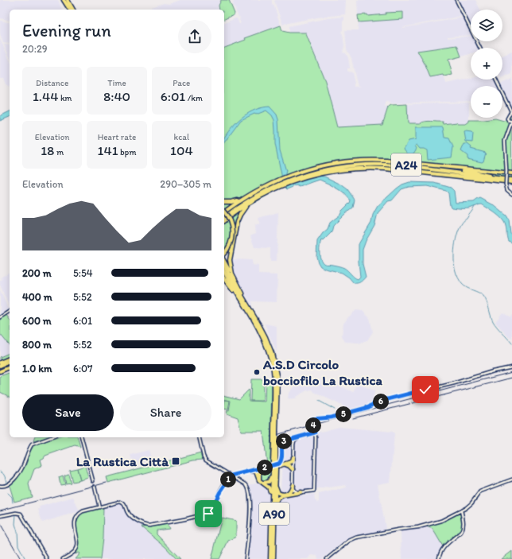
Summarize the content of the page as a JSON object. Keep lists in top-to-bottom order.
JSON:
{
  "streets": {
    "highway": ["A24", "A90"]
  },
  "places": {
    "other": ["A.S.D Circolo bocciofilo La Rustica"],
    "transit": ["La Rustica Città"]
  },
  "page": {
    "map_buttons": ["+", "−"],
    "heading": ["Evening run", "20:29"],
    "stats": [
      ["Distance", "1.44 km"],
      ["Time", "8:40"],
      ["Pace", "6:01 /km"],
      ["Elevation", "18 m"],
      ["Heart rate", "141 bpm"],
      ["kcal", "104"]
    ],
    "chart": ["Elevation", "290–305 m"],
    "list": [
      {
        "name": "200 m",
        "note": "5:54"
      },
      {
        "name": "400 m",
        "note": "5:52"
      },
      {
        "name": "600 m",
        "note": "6:01"
      },
      {
        "name": "800 m",
        "note": "5:52"
      },
      {
        "name": "1.0 km",
        "note": "6:07"
      }
    ],
    "buttons": ["Save", "Share"],
    "pins": [
      "6",
      "5",
      "4",
      "3",
      "2",
      "1"
    ]
  }
}
